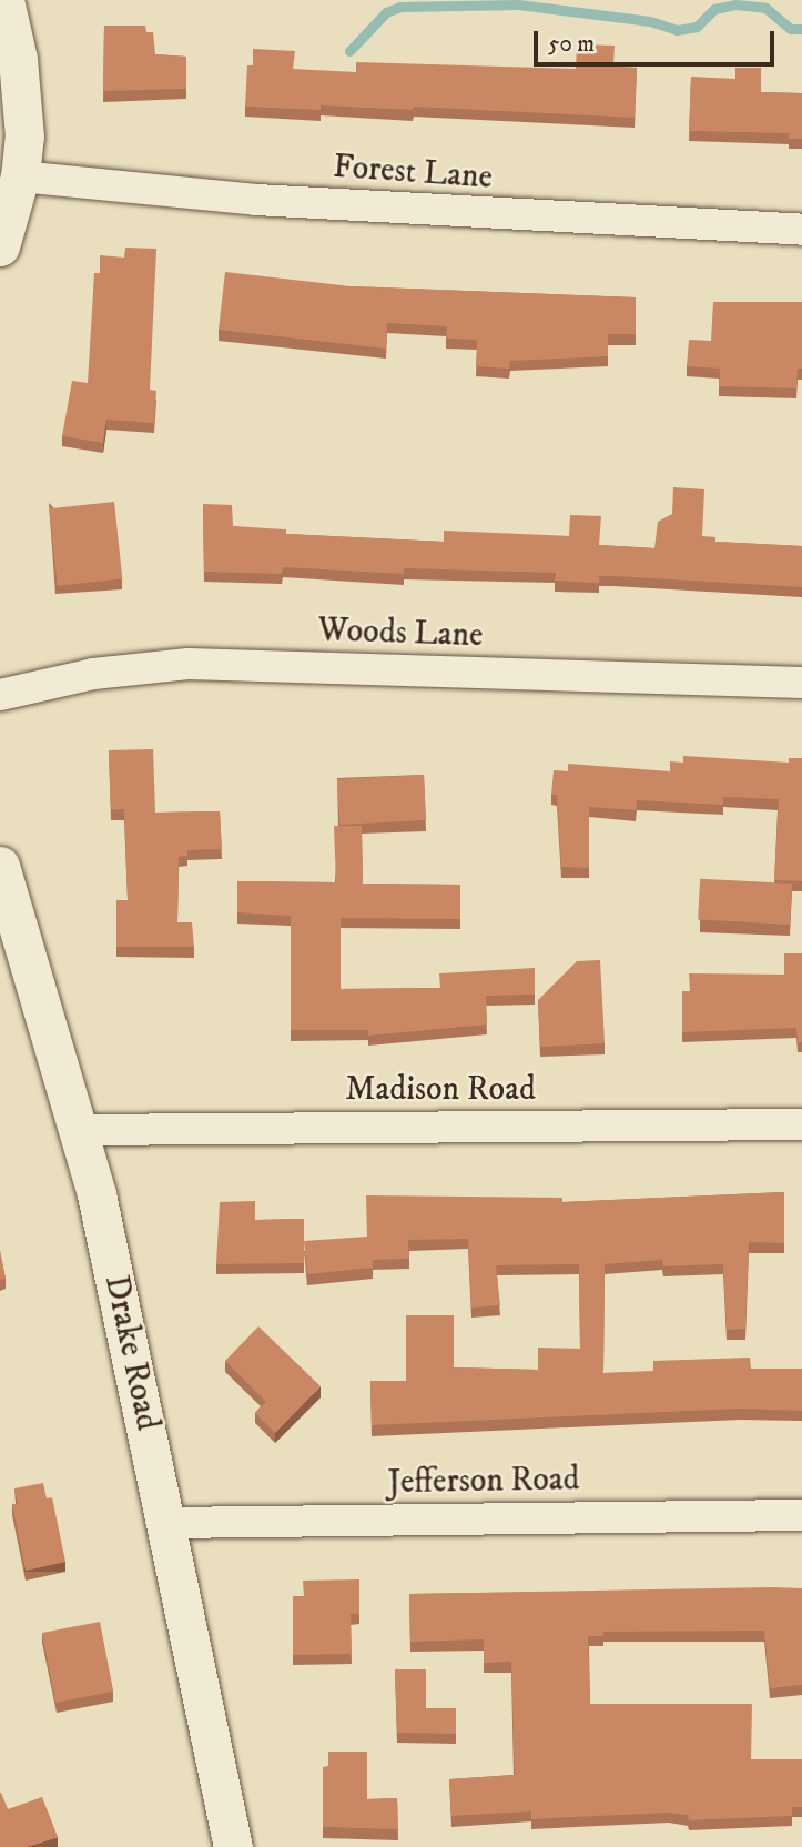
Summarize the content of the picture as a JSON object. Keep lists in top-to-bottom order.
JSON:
{
  "streets": {
    "street": [
      "Forest Lane",
      "Woods Lane",
      "Madison Road",
      "Drake Road",
      "Jefferson Road"
    ]
  },
  "crossings": [
    ["Madison Road", "Drake Road"],
    ["Drake Road", "Jefferson Road"]
  ],
  "scale_bar": "50 m"
}
